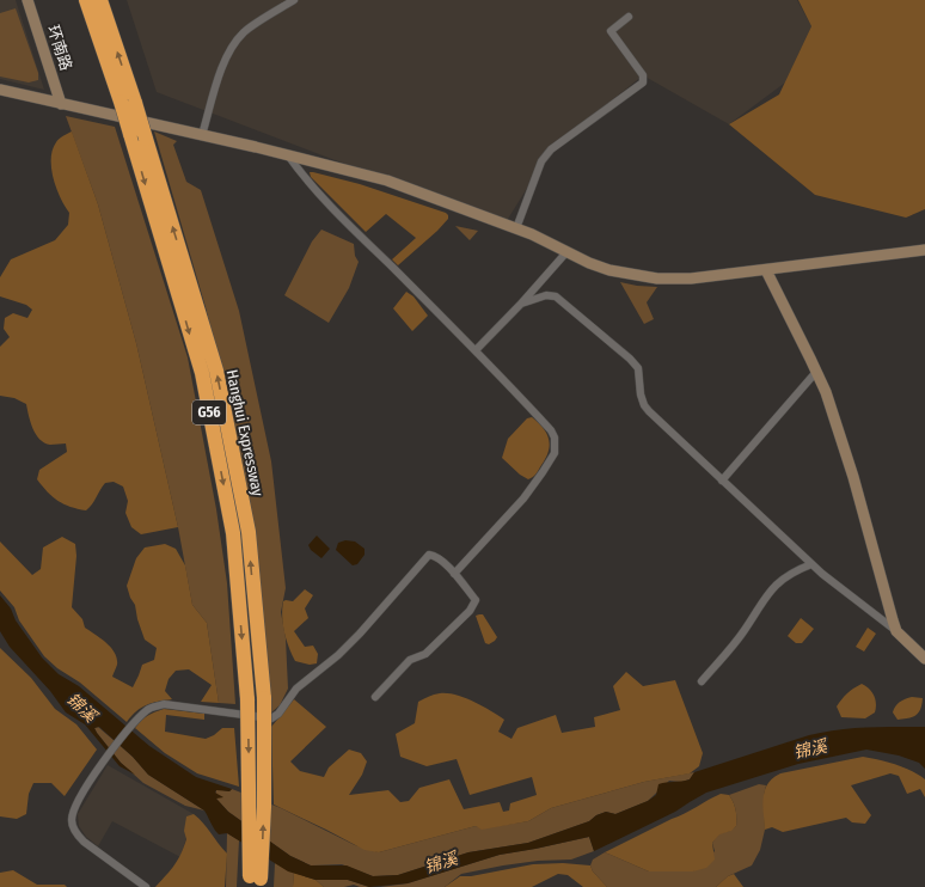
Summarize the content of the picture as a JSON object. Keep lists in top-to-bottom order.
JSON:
{
  "streets": {
    "highway": ["G56", "Hanghui Expressway"],
    "street": ["环南路"]
  },
  "water": ["锦溪"]
}
